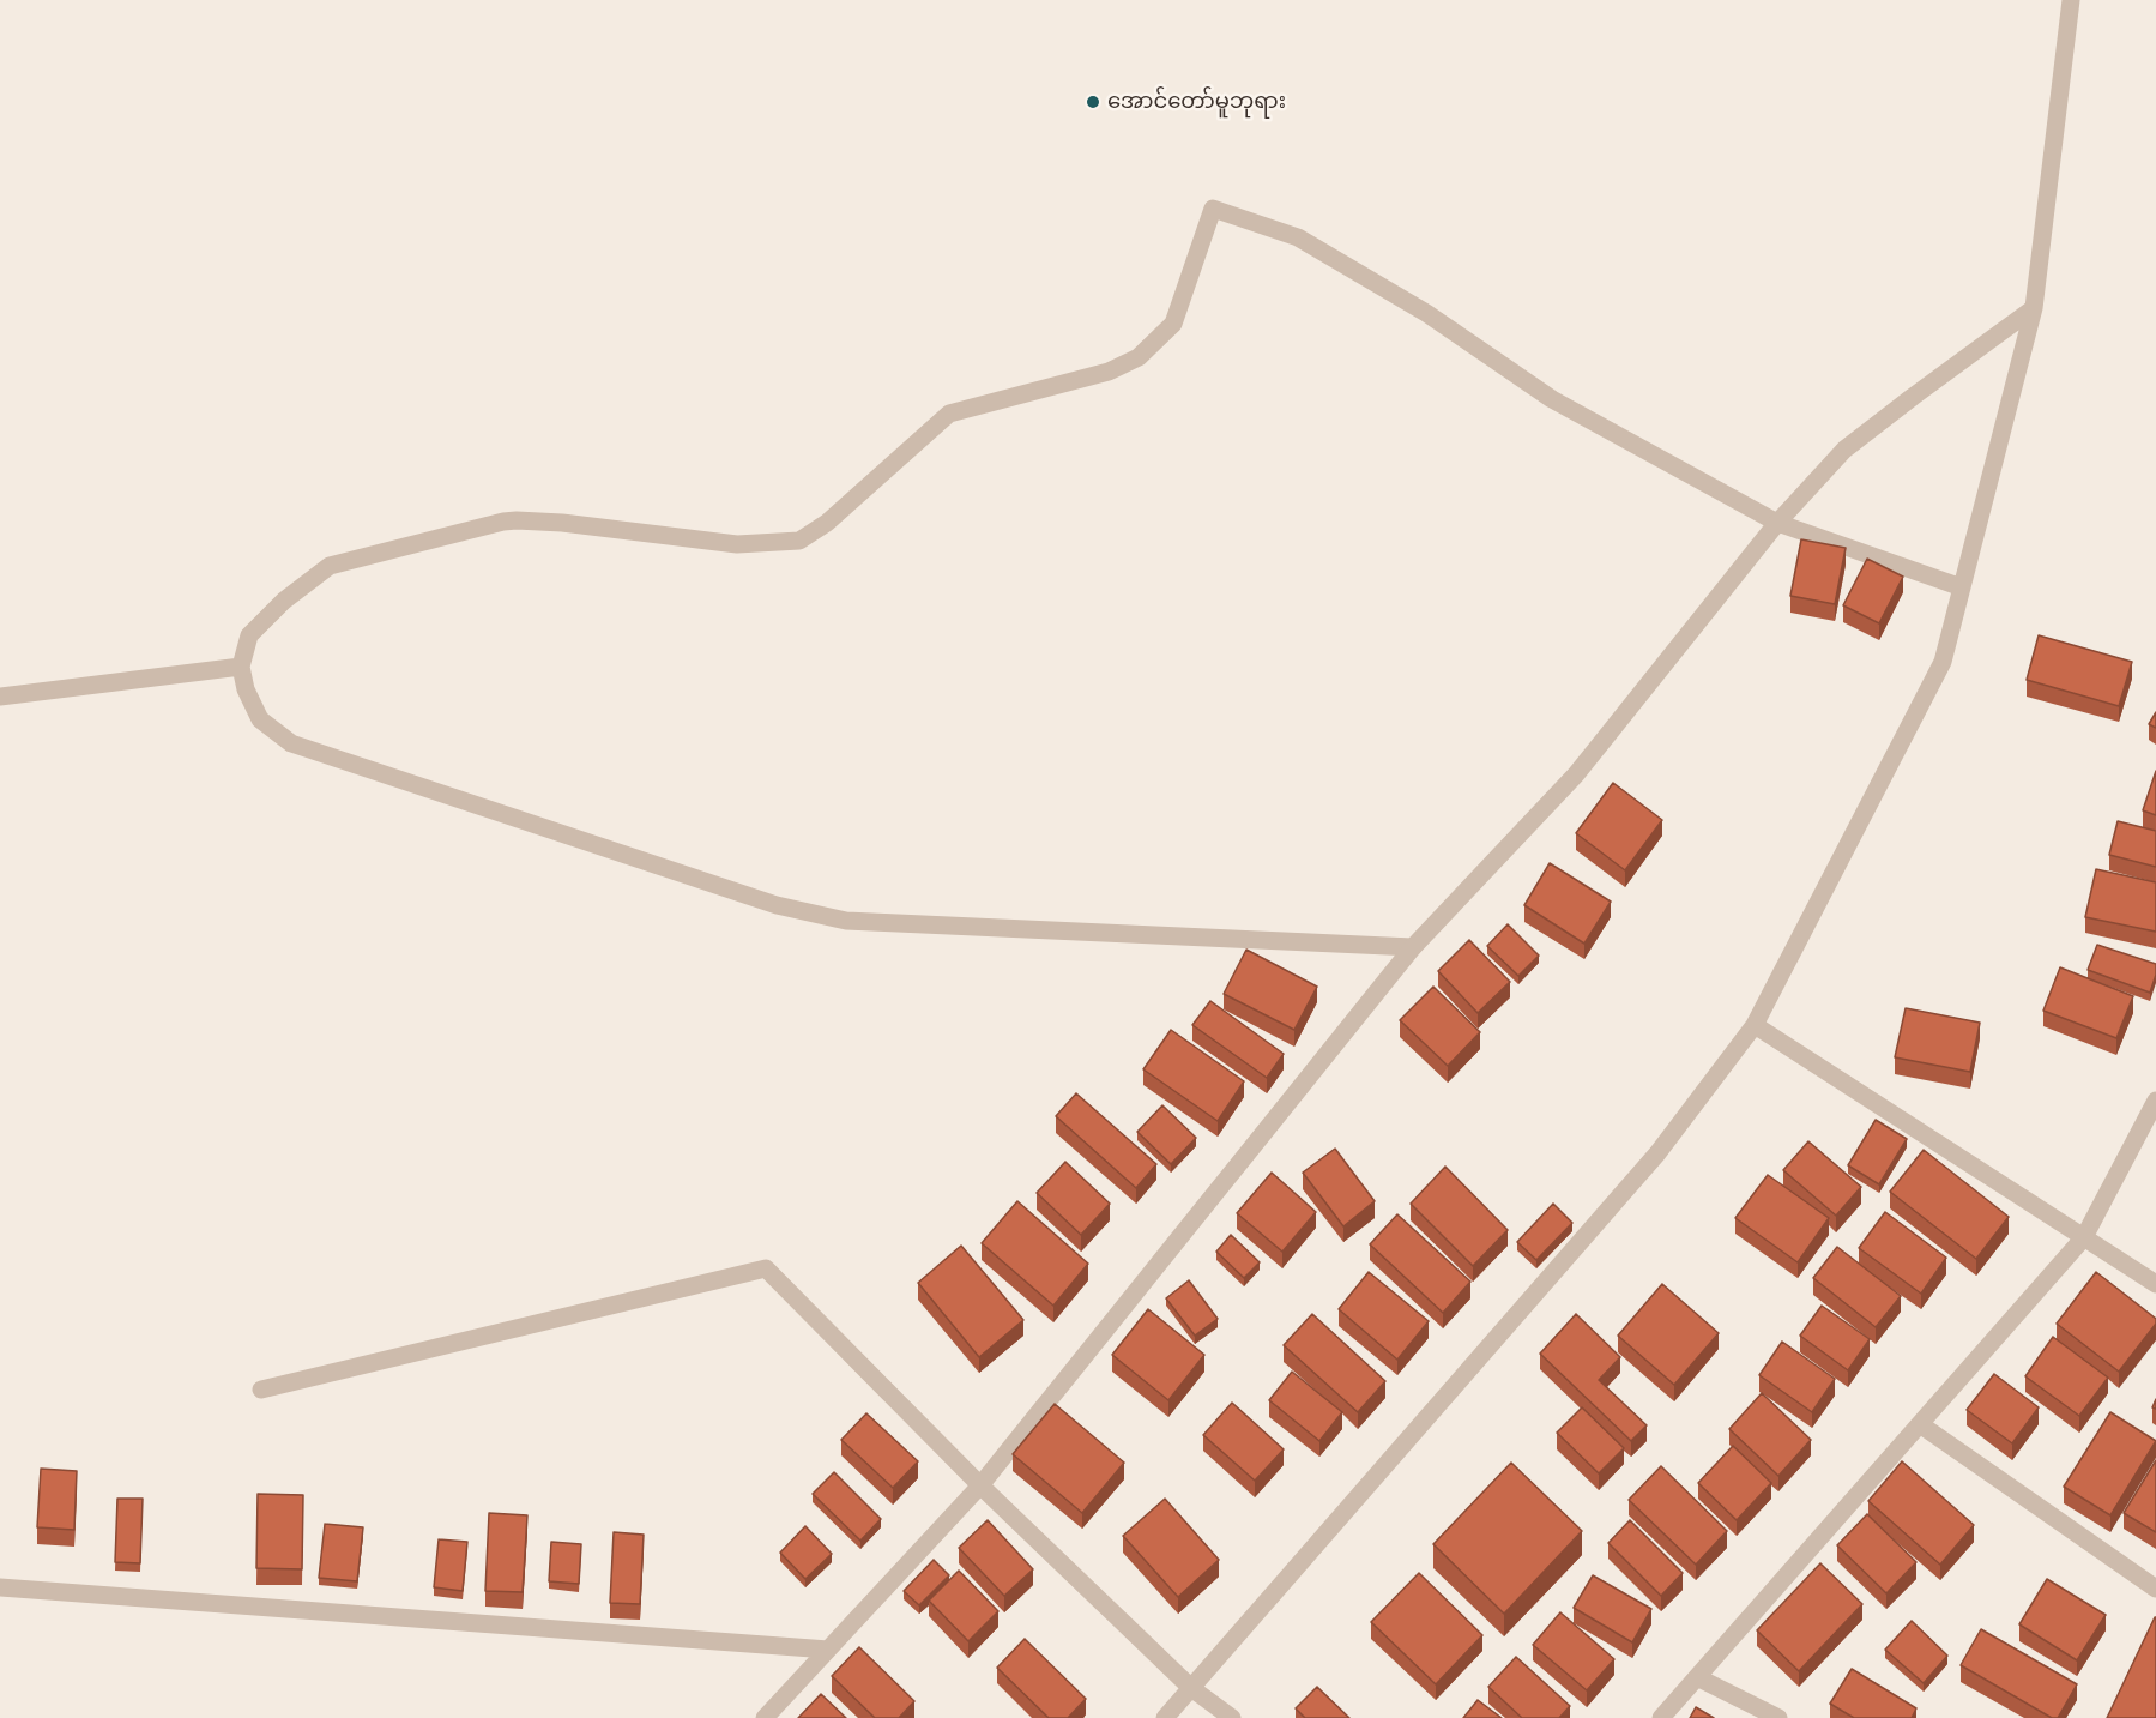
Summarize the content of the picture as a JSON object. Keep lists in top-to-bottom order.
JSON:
{
  "places": ["အောင်တော်မူဘုရား"]
}
